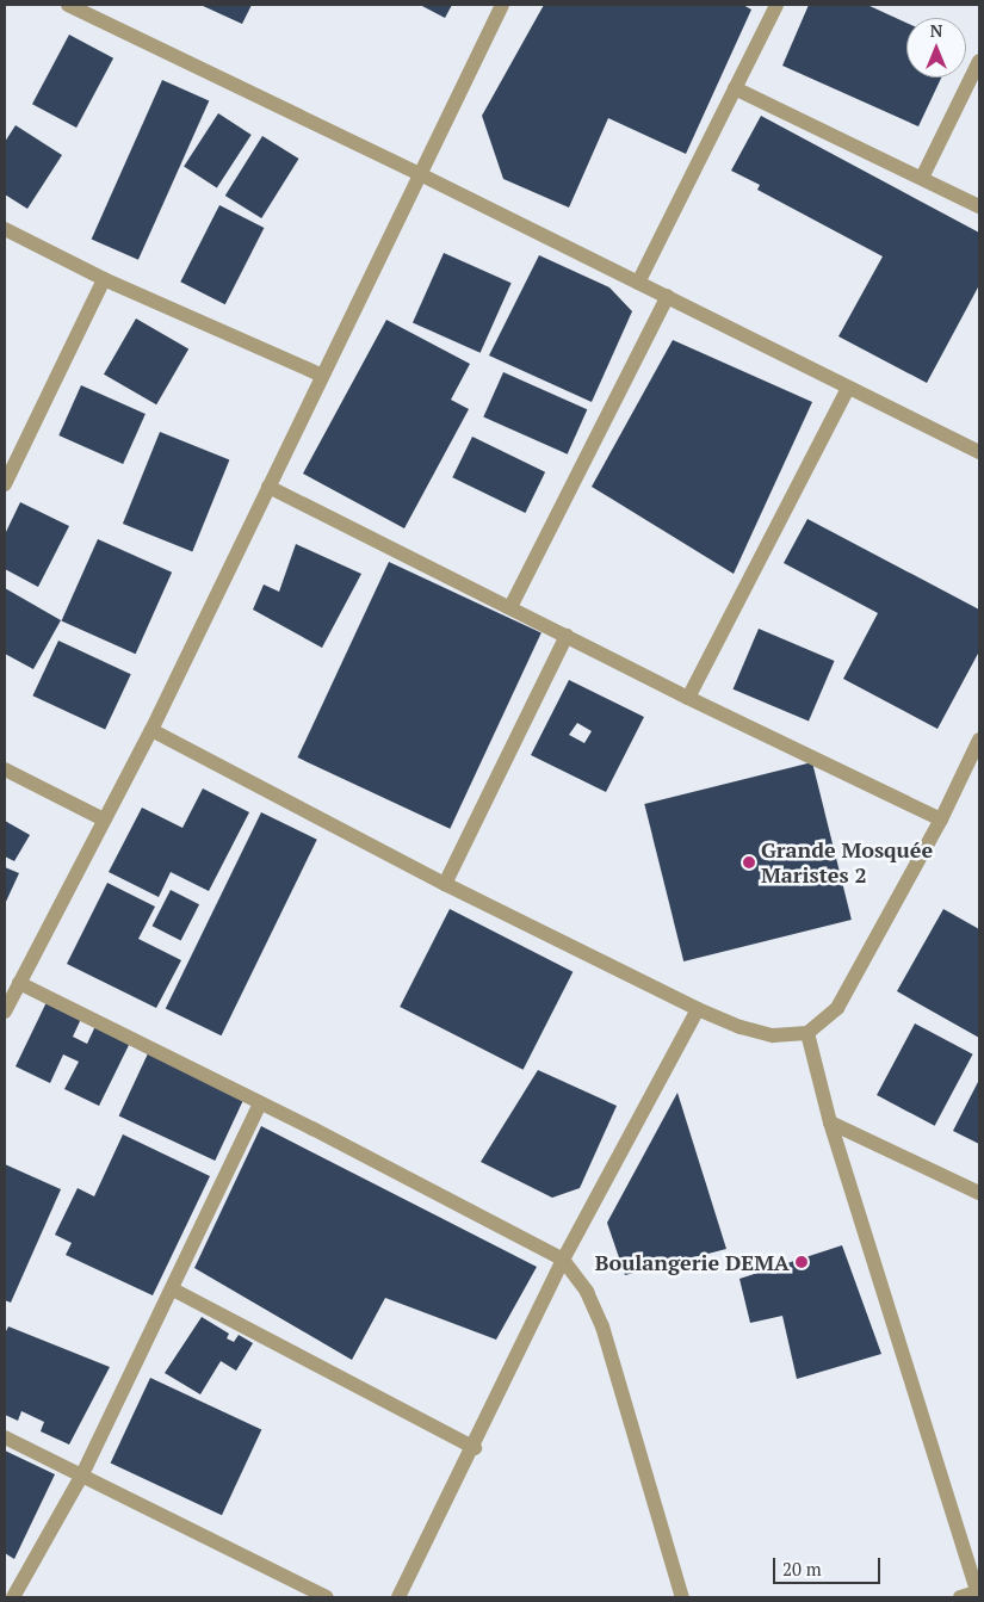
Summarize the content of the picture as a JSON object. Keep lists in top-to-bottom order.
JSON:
{
  "places": ["Grande Mosquée Maristes 2", "Boulangerie DEMA"],
  "scale_bar": "20 m",
  "north": "top"
}
